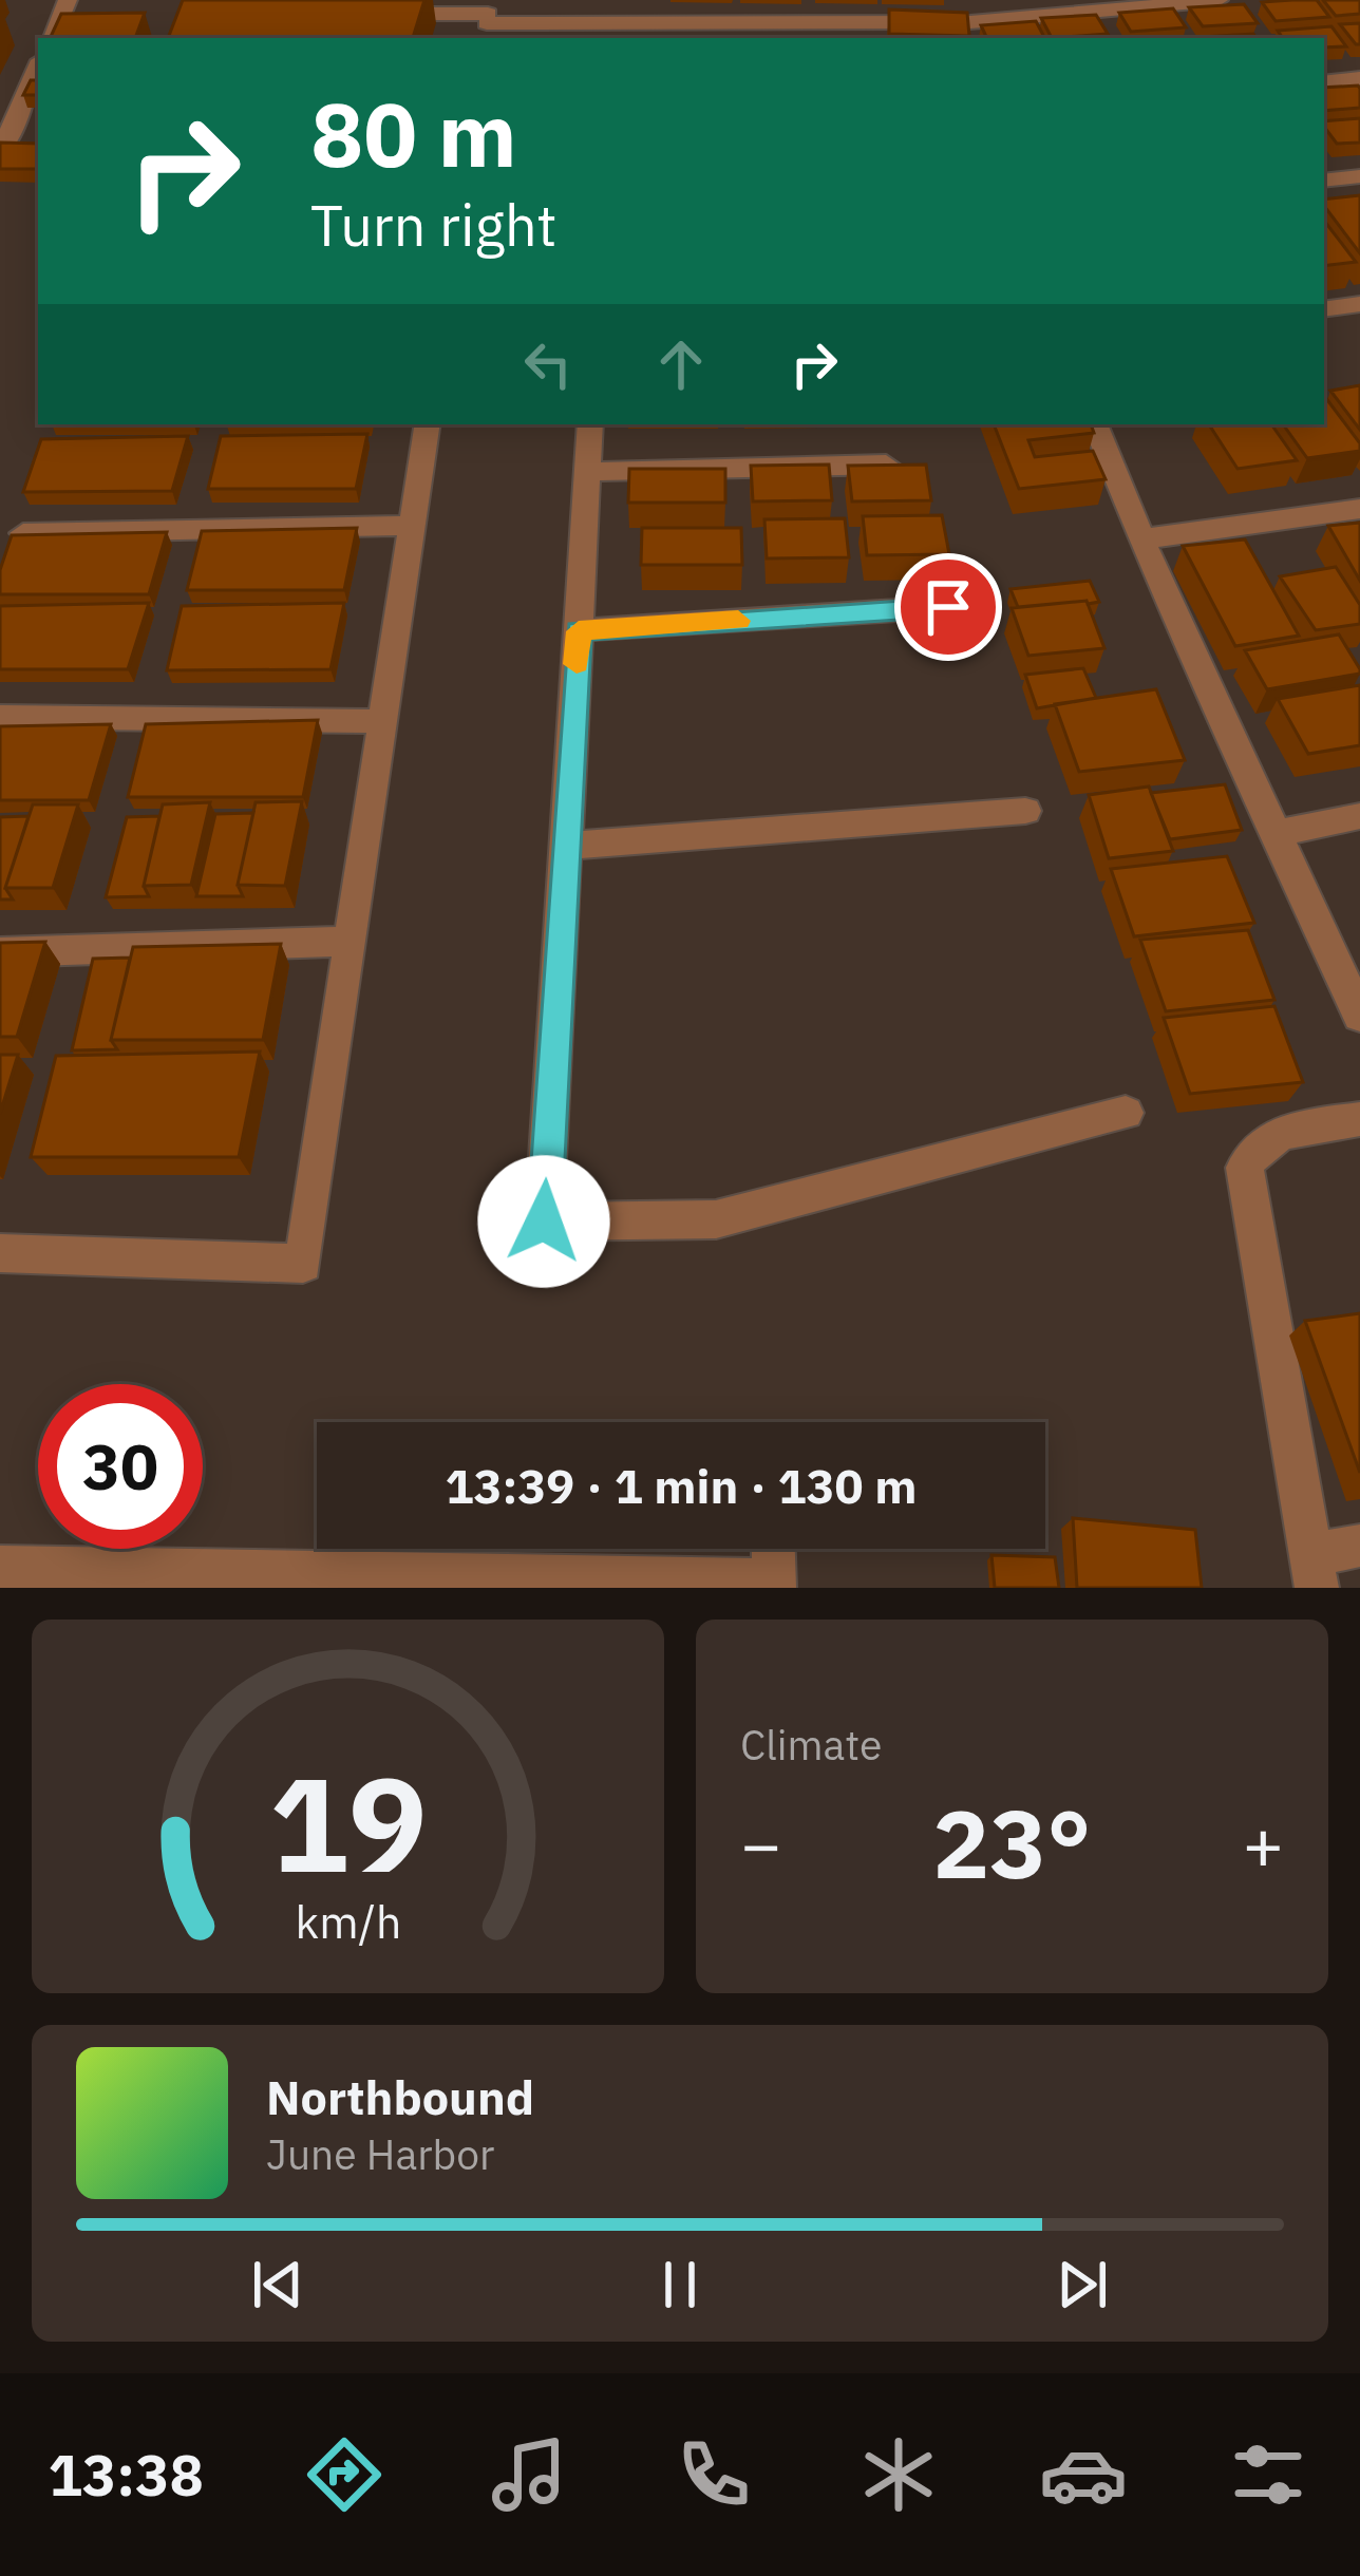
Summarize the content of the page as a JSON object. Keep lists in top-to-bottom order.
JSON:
{
  "page": {
    "turn": ["80 m", "Turn right"],
    "limit": "30",
    "trip": "13:39 · 1 min · 130 m",
    "tile": "Climate",
    "heat": ["−", "23°", "+"],
    "song": ["Northbound", "June Harbor"],
    "tabs": "13:38",
    "gauge": ["19", "km/h"]
  }
}
